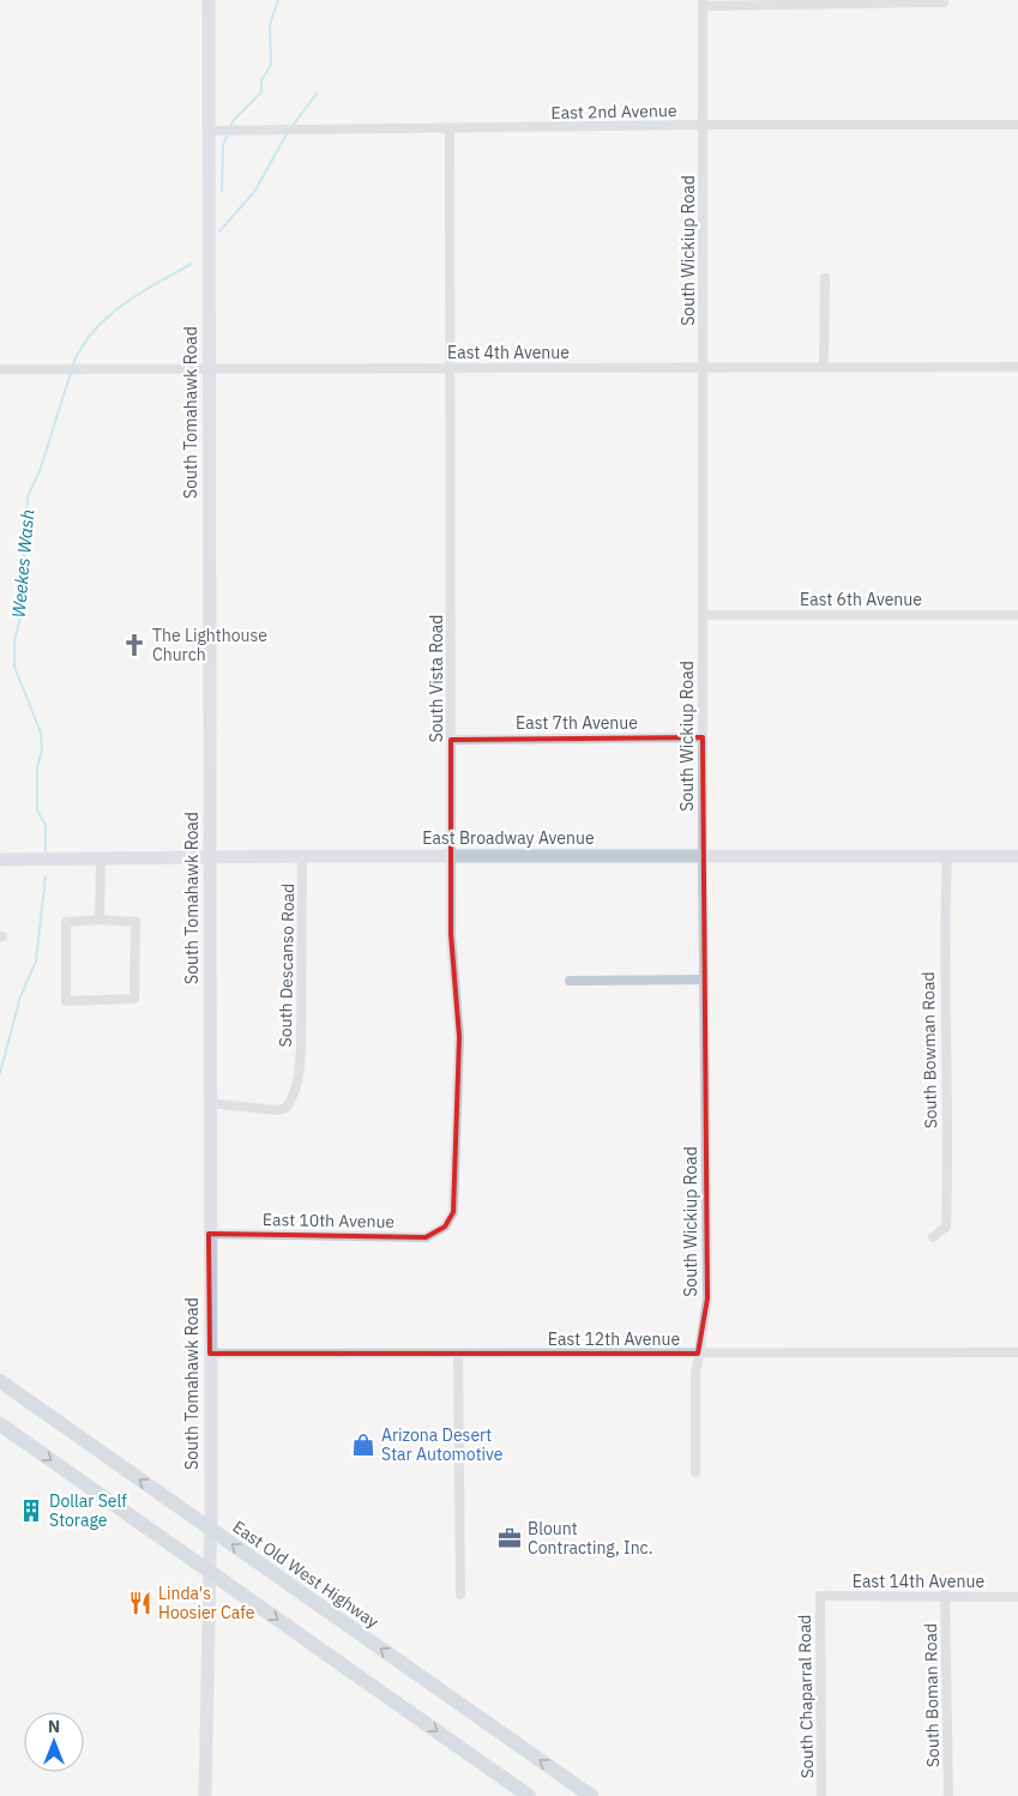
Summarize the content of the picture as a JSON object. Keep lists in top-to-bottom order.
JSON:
{
  "streets": {
    "main road": ["South Tomahawk Road", "East Broadway Avenue", "East Old West Highway"],
    "street": [
      "East 2nd Avenue",
      "South Wickiup Road",
      "East 4th Avenue",
      "East 6th Avenue",
      "South Vista Road",
      "East 7th Avenue",
      "South Descanso Road",
      "South Bowman Road",
      "East 10th Avenue",
      "East 12th Avenue",
      "East 14th Avenue",
      "South Boman Road",
      "South Chaparral Road"
    ]
  },
  "crossings": [
    ["East 2nd Avenue", "South Wickiup Road"],
    ["East 2nd Avenue", "South Tomahawk Road"],
    ["East 2nd Avenue", "South Vista Road"],
    ["South Wickiup Road", "East 4th Avenue"],
    ["South Wickiup Road", "East 6th Avenue"],
    ["South Wickiup Road", "East 7th Avenue"],
    ["South Wickiup Road", "East Broadway Avenue"],
    ["South Wickiup Road", "East 12th Avenue"],
    ["East 4th Avenue", "South Tomahawk Road"],
    ["East 4th Avenue", "South Vista Road"],
    ["South Tomahawk Road", "East Broadway Avenue"],
    ["South Tomahawk Road", "South Descanso Road"],
    ["South Tomahawk Road", "East 10th Avenue"],
    ["South Tomahawk Road", "East 12th Avenue"],
    ["South Tomahawk Road", "East Old West Highway"],
    ["South Vista Road", "East 7th Avenue"],
    ["South Vista Road", "East Broadway Avenue"],
    ["South Vista Road", "East 10th Avenue"],
    ["East Broadway Avenue", "South Descanso Road"],
    ["East Broadway Avenue", "South Bowman Road"],
    ["East 14th Avenue", "South Boman Road"],
    ["East 14th Avenue", "South Chaparral Road"]
  ],
  "water": ["Weekes Wash"],
  "places": {
    "church": ["The Lighthouse Church"],
    "shop": ["Arizona Desert Star Automotive"],
    "building": ["Dollar Self Storage"],
    "office": ["Blount Contracting, Inc."],
    "restaurant": ["Linda's Hoosier Cafe"]
  },
  "north": "top"
}
